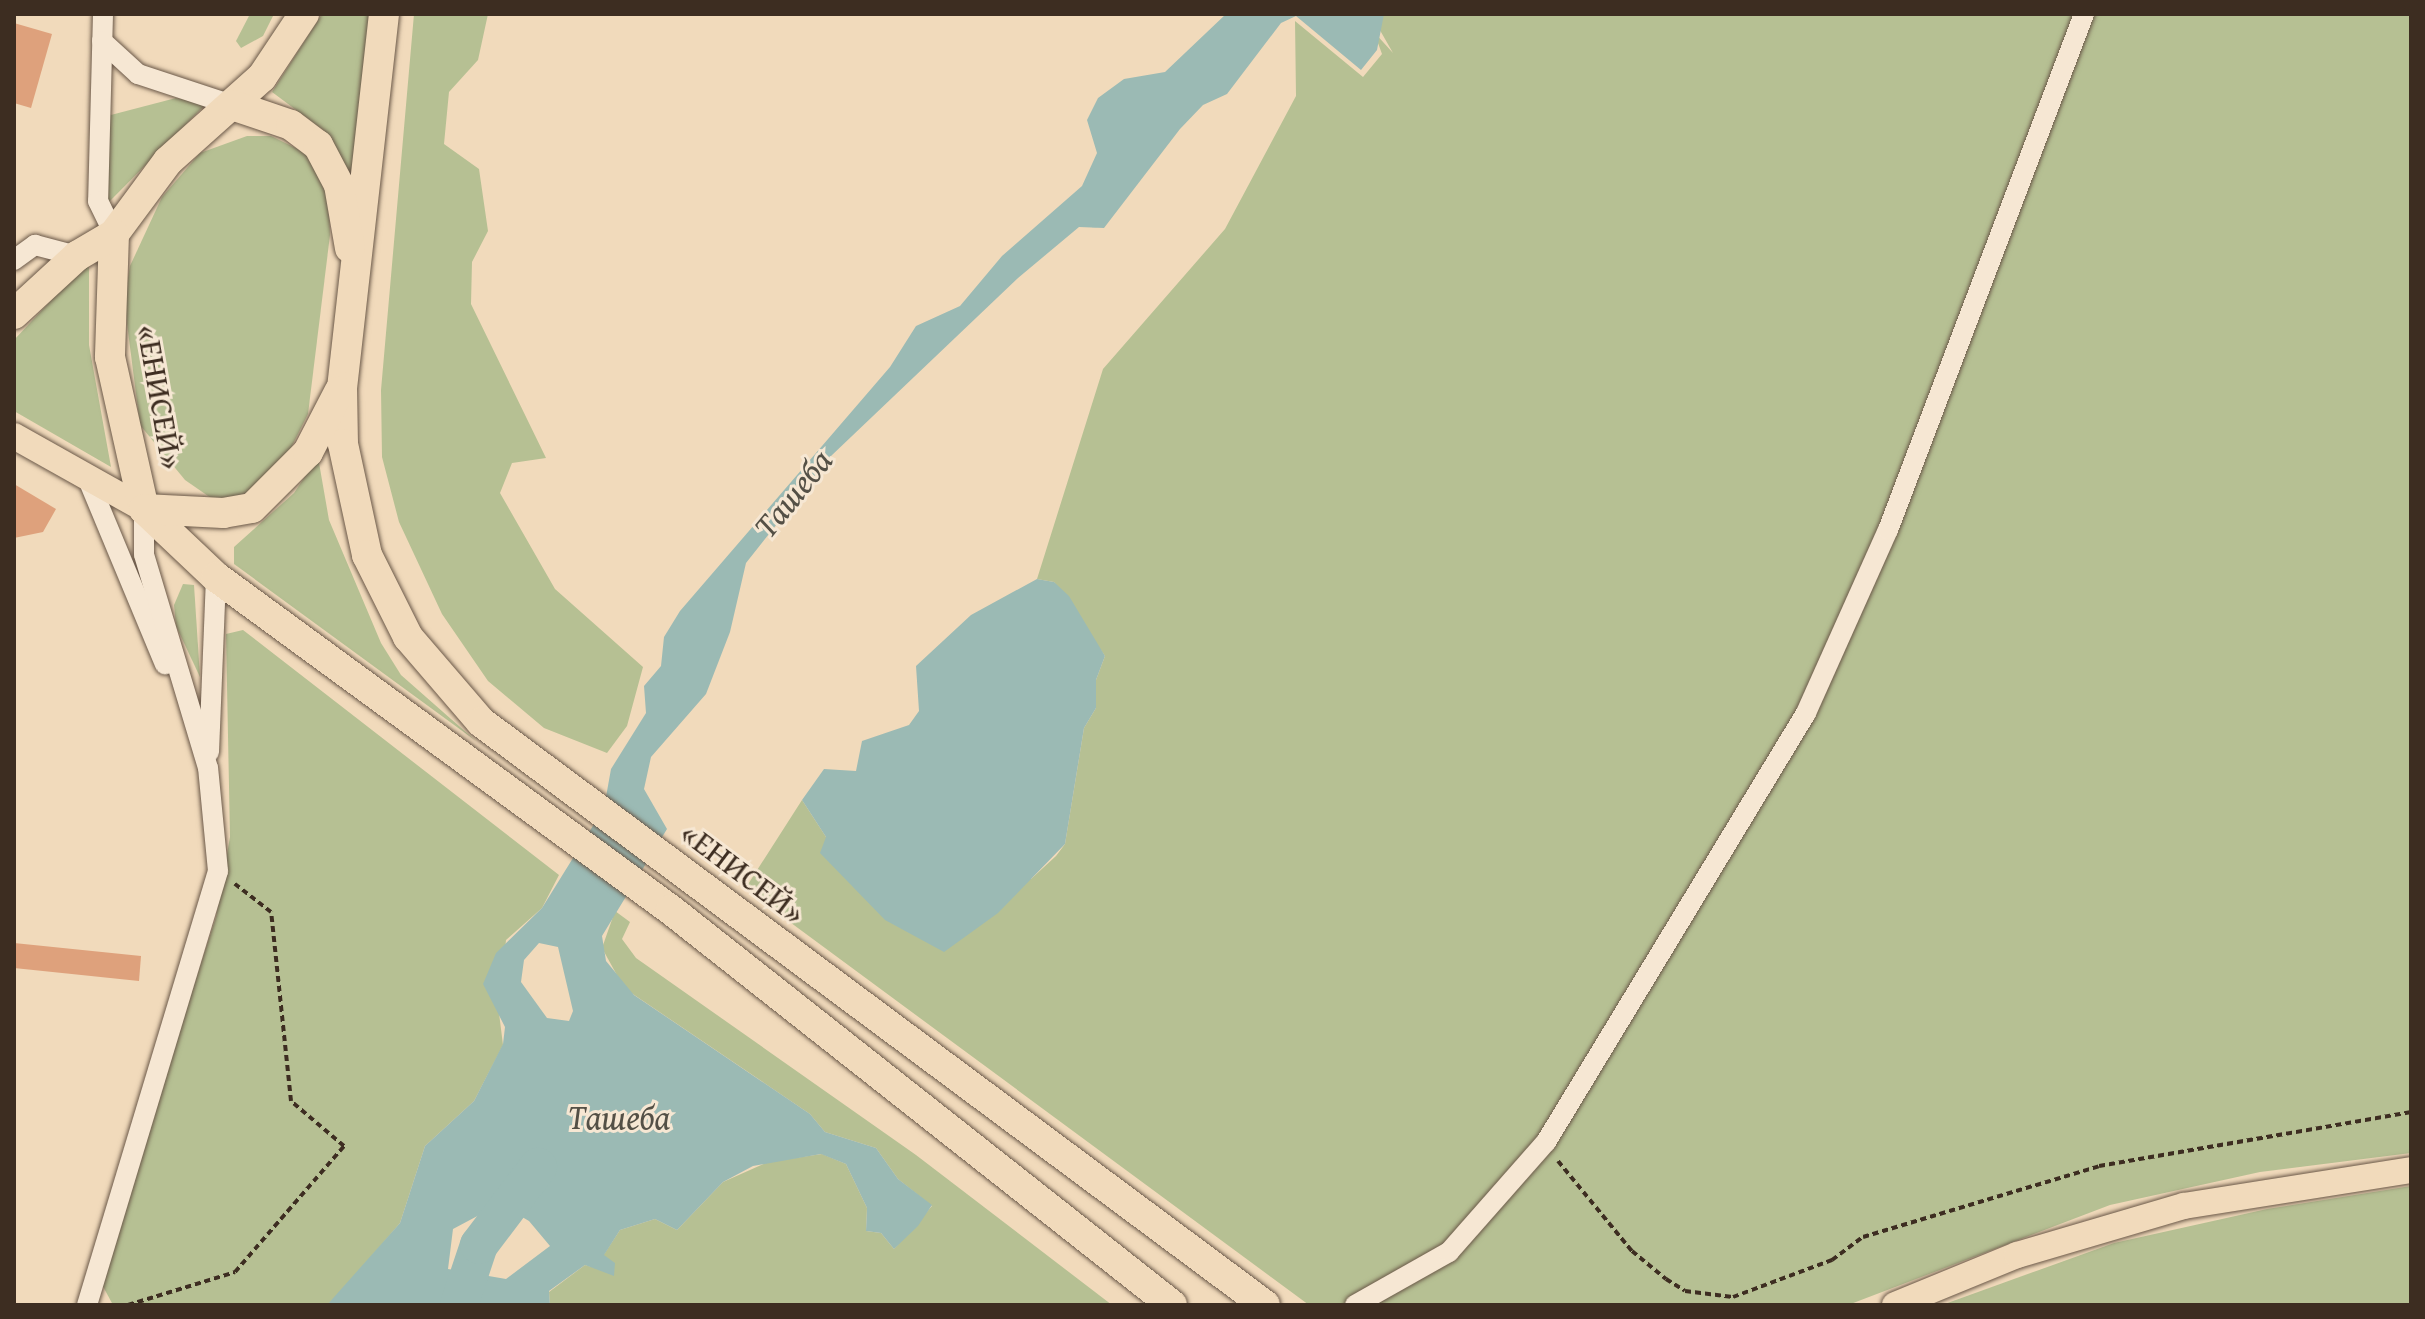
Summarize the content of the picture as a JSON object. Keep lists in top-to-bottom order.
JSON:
{
  "streets": {
    "highway": ["«ЕНИСЕЙ»"]
  },
  "water": ["Ташеба"]
}
